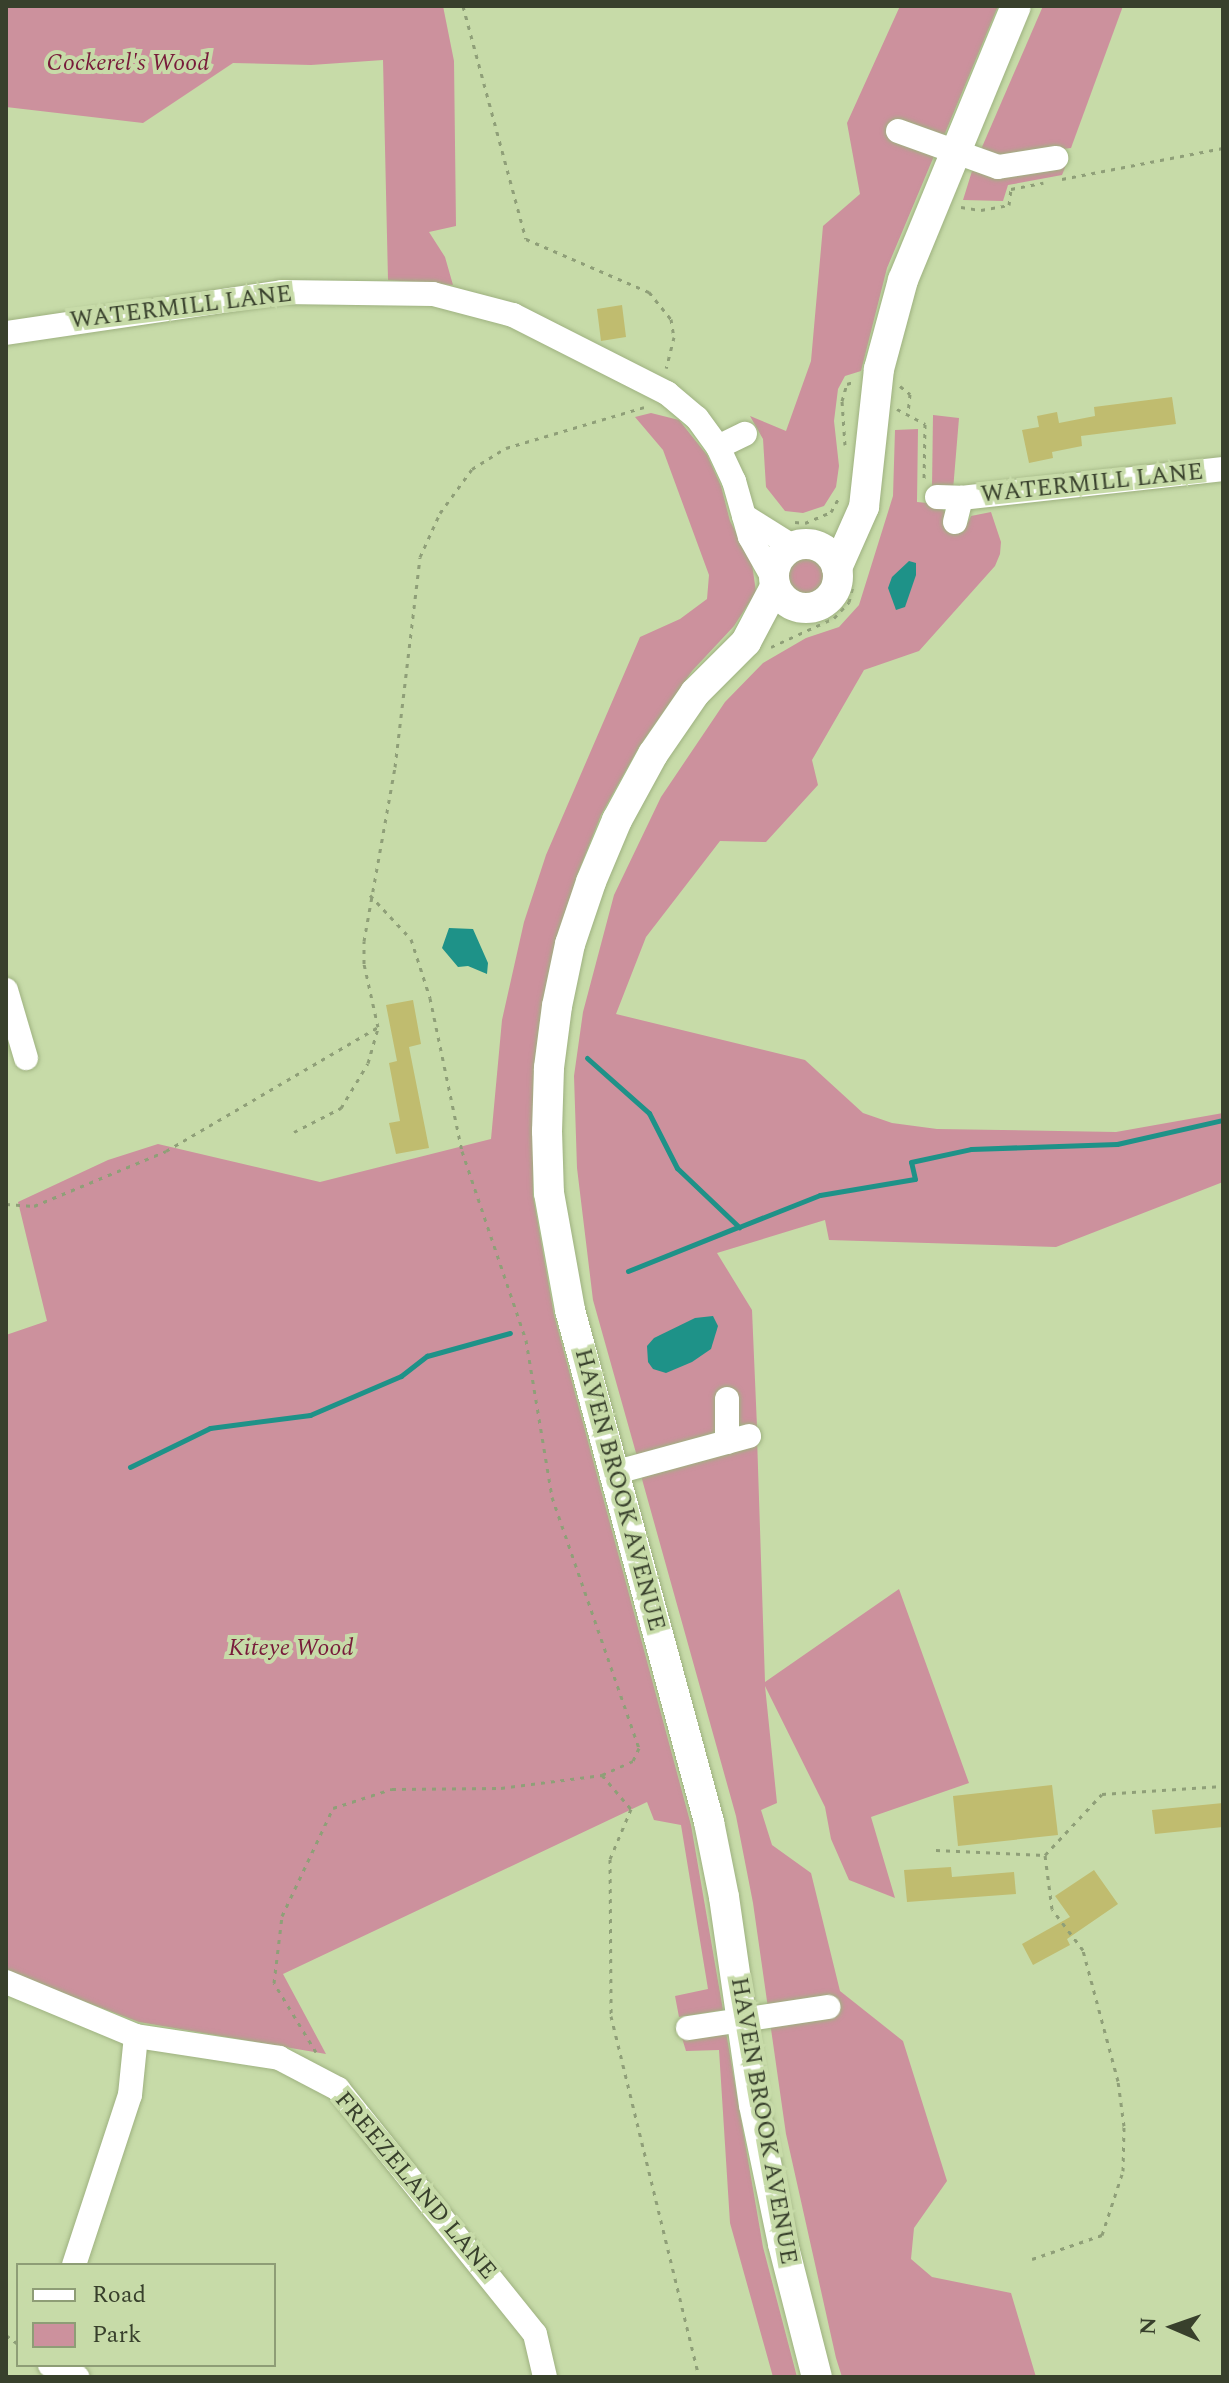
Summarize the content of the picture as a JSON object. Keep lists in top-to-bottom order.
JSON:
{
  "streets": {
    "main road": ["HAVEN BROOK AVENUE"],
    "street": ["WATERMILL LANE", "FREEZELAND LANE"]
  },
  "crossings": [
    ["WATERMILL LANE", "HAVEN BROOK AVENUE"]
  ],
  "parks": ["Cockerel's Wood", "Kiteye Wood"],
  "legend": ["Road", "Park"],
  "north": "left"
}
